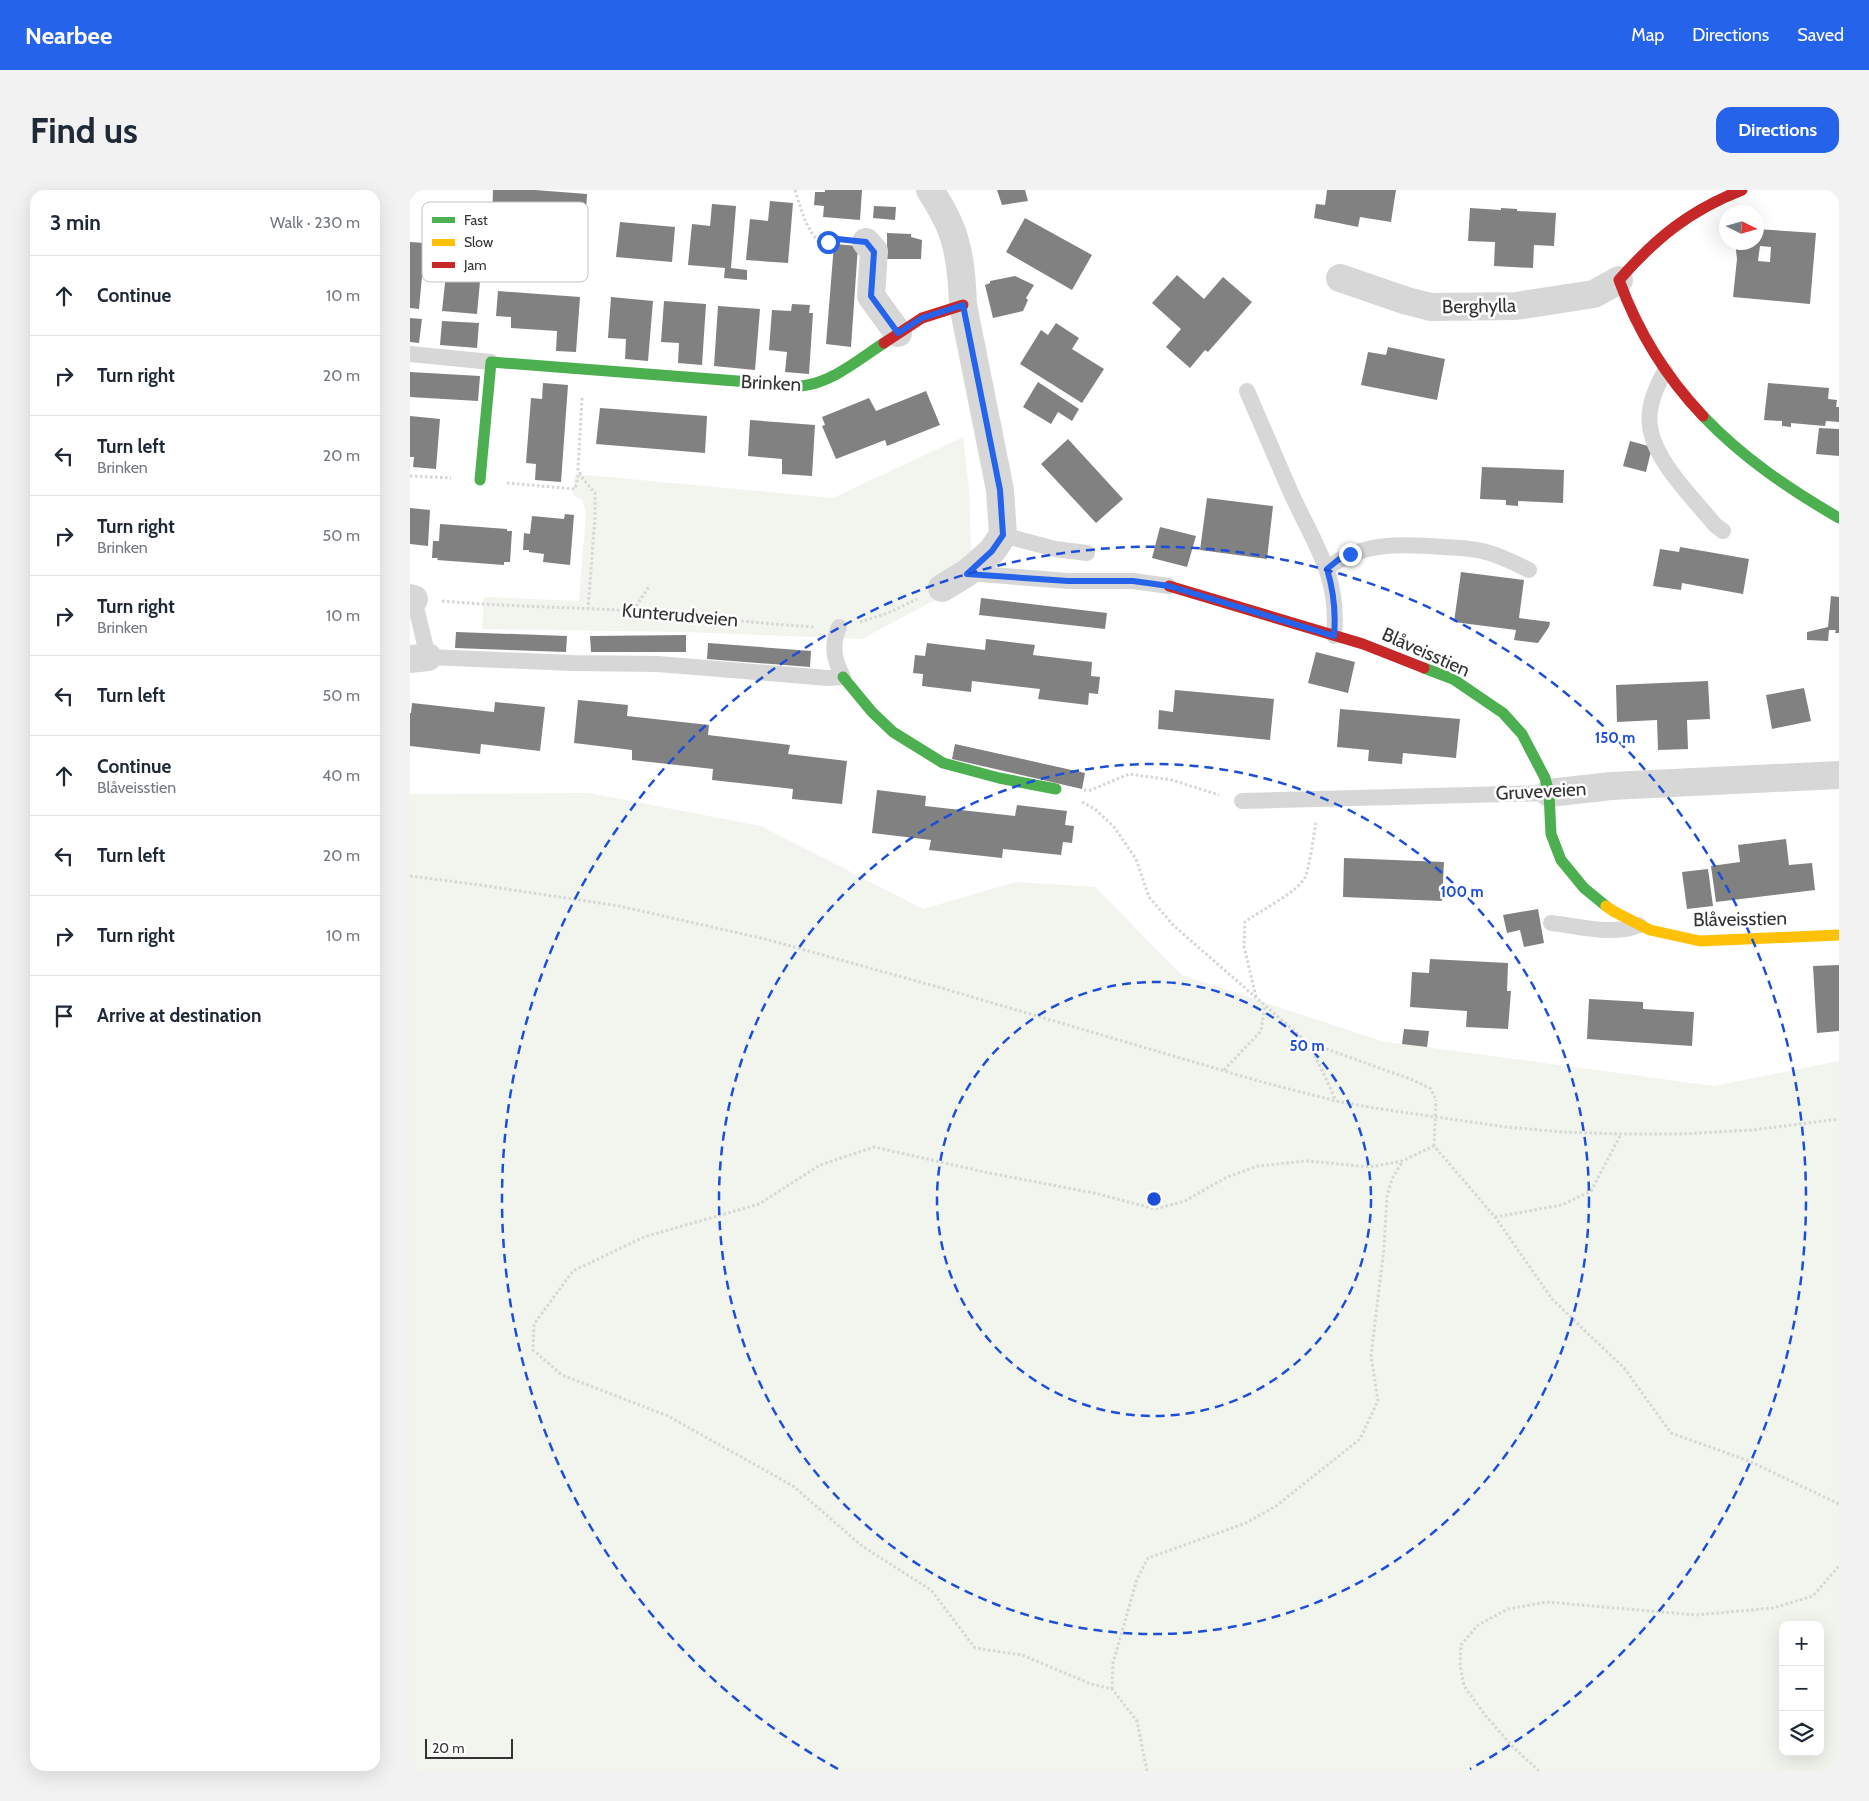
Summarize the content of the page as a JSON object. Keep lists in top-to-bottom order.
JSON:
{
  "streets": {
    "street": [
      "Berghylla",
      "Brinken",
      "Blåveisstien",
      "Gruveveien"
    ],
    "path": ["Kunterudveien"]
  },
  "crossings": [
    ["Blåveisstien", "Gruveveien"]
  ],
  "legend": ["Fast", "Slow", "Jam"],
  "scale_bar": "20 m",
  "north": "right",
  "page": {
    "header": "Nearbee",
    "nav": ["Map", "Directions", "Saved"],
    "buttons": "Directions",
    "title": "Find us",
    "heading": ["3 min", "Walk · 230 m"],
    "list": [
      ["Continue", "10 m"],
      ["Turn right", "20 m"],
      ["Turn left", "Brinken", "20 m"],
      ["Turn right", "Brinken", "50 m"],
      ["Turn right", "Brinken", "10 m"],
      ["Turn left", "50 m"],
      ["Continue", "Blåveisstien", "40 m"],
      ["Turn left", "20 m"],
      ["Turn right", "10 m"],
      "Arrive at destination"
    ],
    "map_buttons": ["+", "−"],
    "scale": "20 m"
  },
  "rings": ["150 m", "100 m", "50 m"]
}
